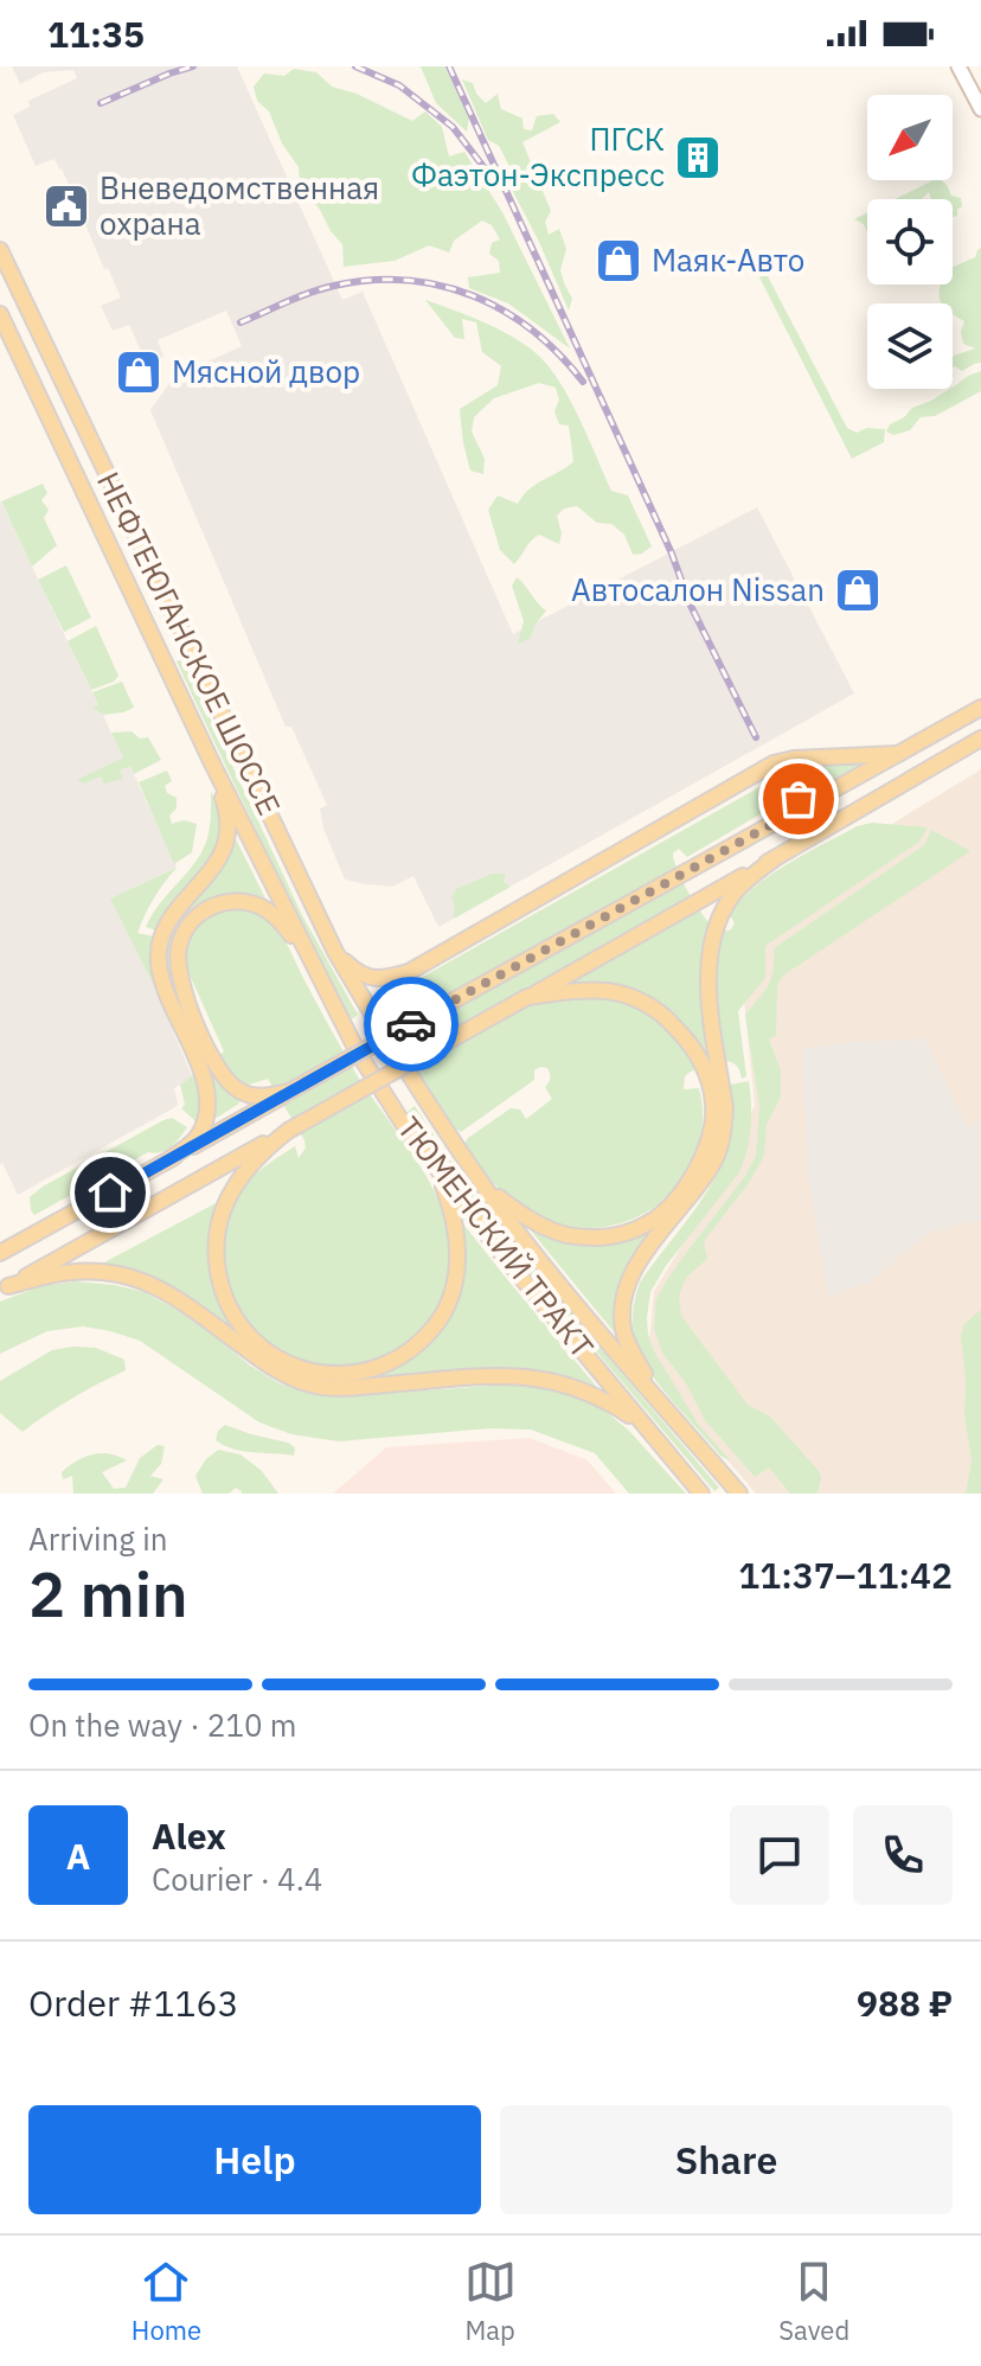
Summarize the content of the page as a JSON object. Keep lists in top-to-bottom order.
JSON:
{
  "streets": {
    "main road": ["НЕФТЕЮГАНСКОЕ ШОССЕ", "ТЮМЕНСКИЙ ТРАКТ"]
  },
  "crossings": [
    ["НЕФТЕЮГАНСКОЕ ШОССЕ", "ТЮМЕНСКИЙ ТРАКТ"]
  ],
  "places": {
    "building": ["ПГСК Фаэтон-Экспресс"],
    "public building": ["Вневедомственная охрана"],
    "shop": ["Маяк-Авто", "Мясной двор", "Автосалон Nissan"]
  },
  "north": "bottom left",
  "page": {
    "status": "11:35",
    "heading": ["2 min", "Arriving in", "11:37–11:42"],
    "panel": [
      "Alex",
      "Courier · 4.4",
      "Order #1163",
      "988 ₽"
    ],
    "bar": "On the way · 210 m",
    "round": "A",
    "buttons": ["Help", "Share"],
    "tabs": ["Home", "Map", "Saved"]
  }
}
